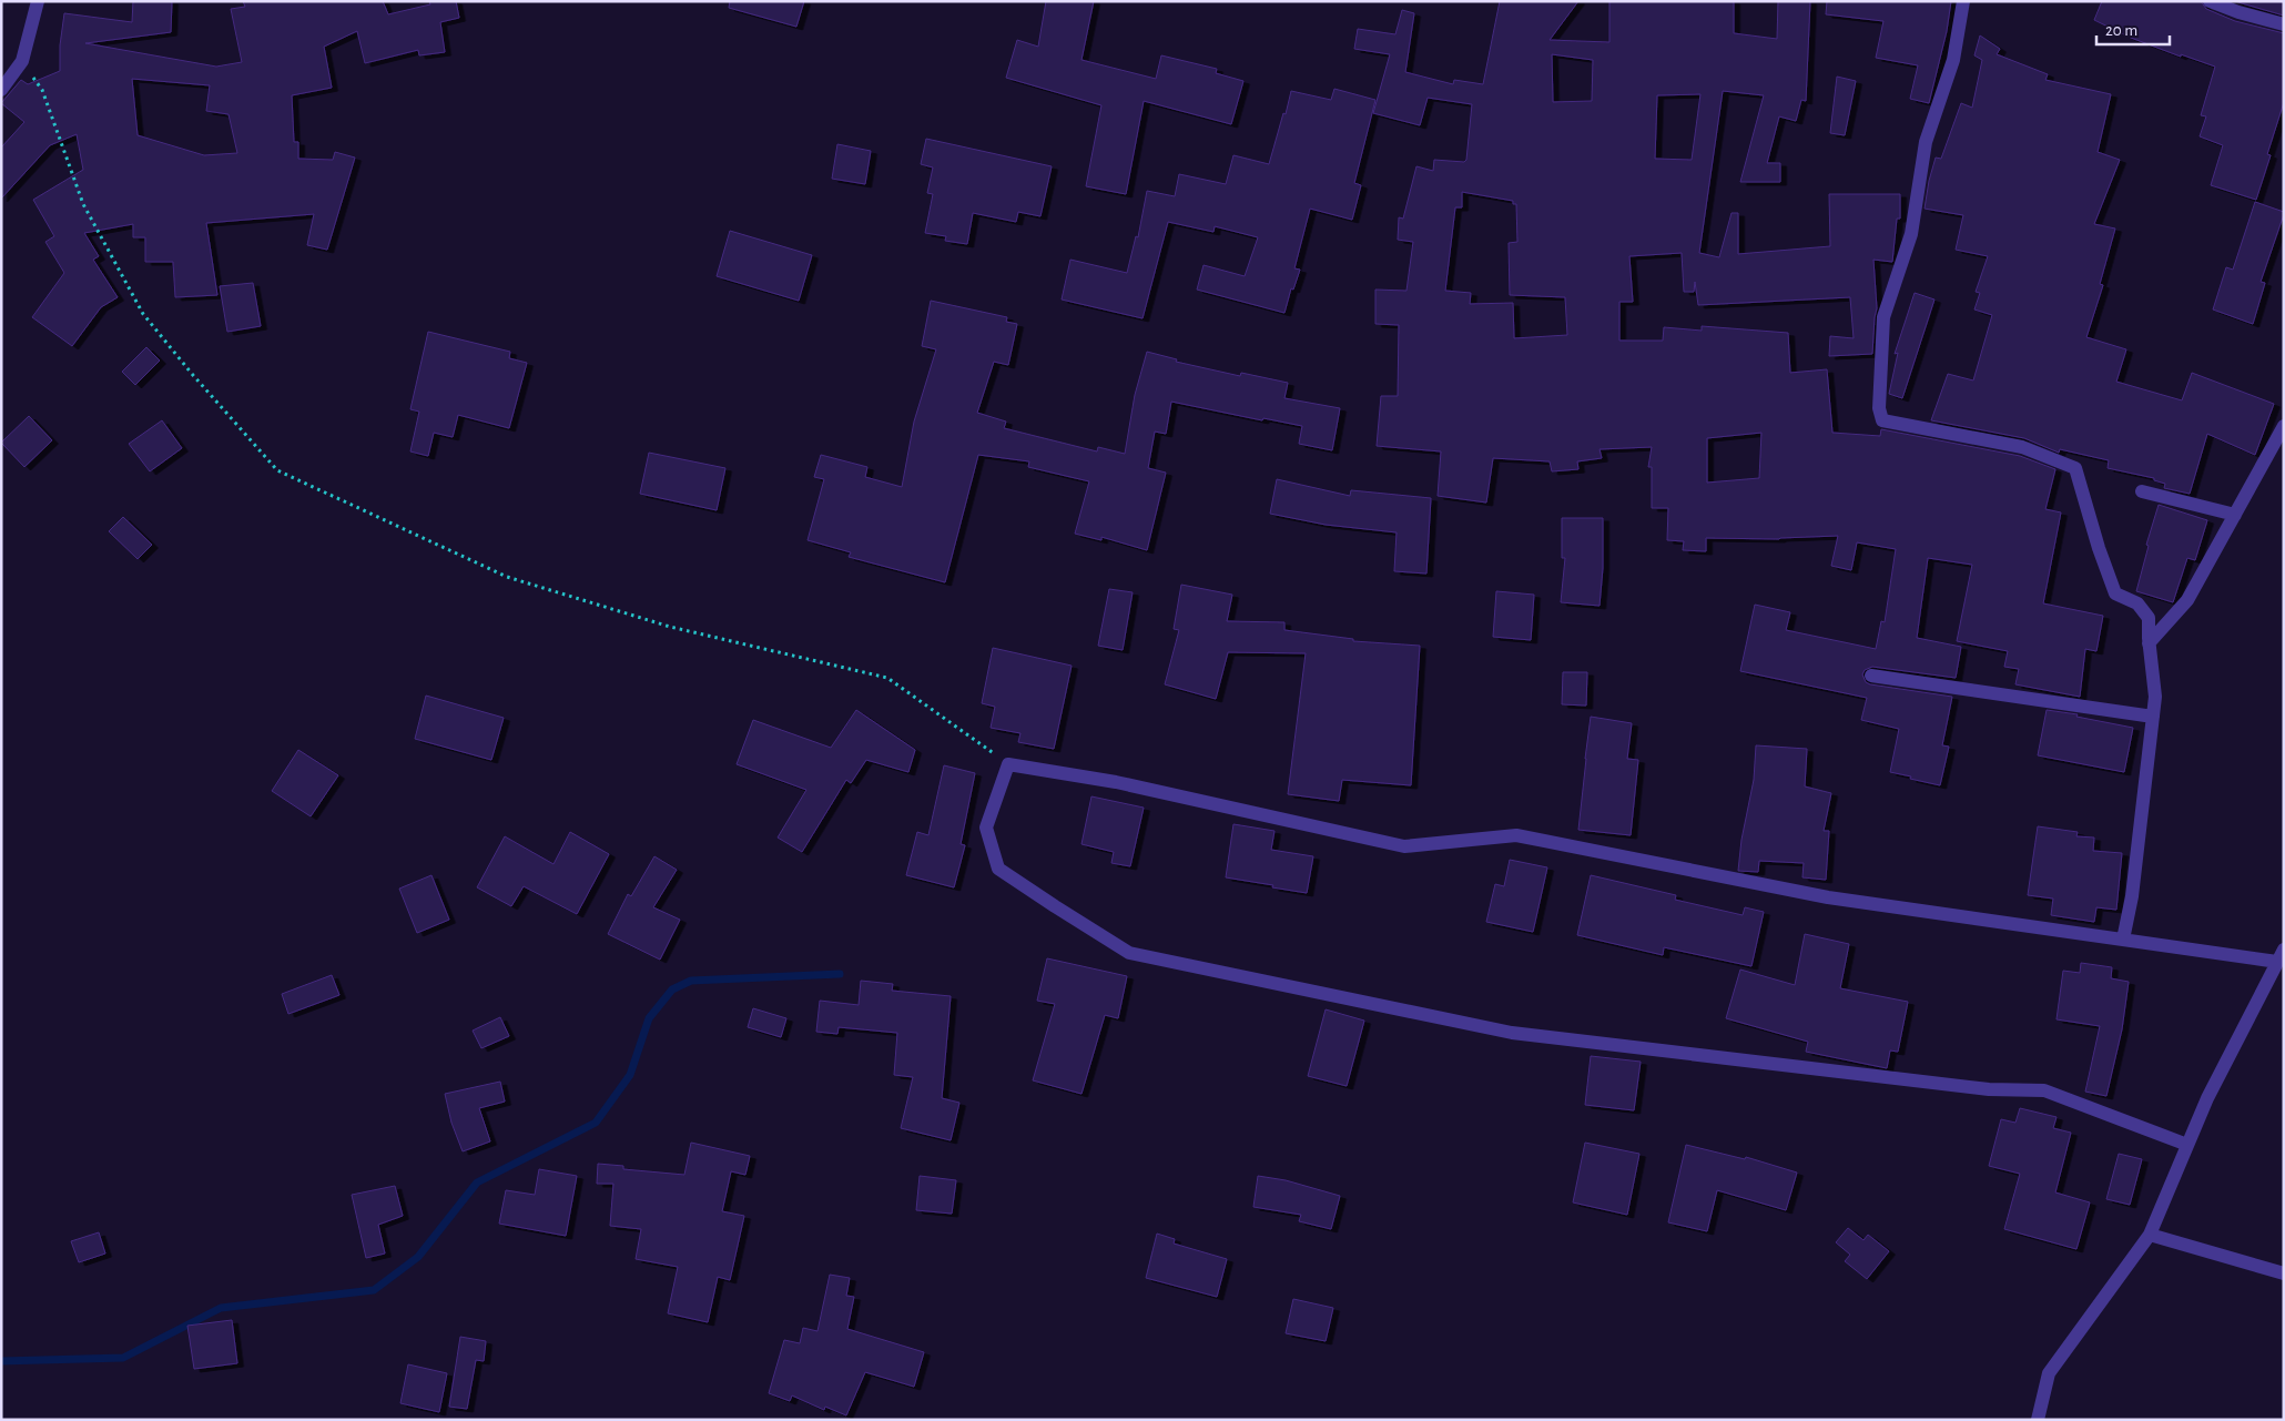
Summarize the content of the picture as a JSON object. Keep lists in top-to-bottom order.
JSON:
{
  "scale_bar": "20 m"
}
